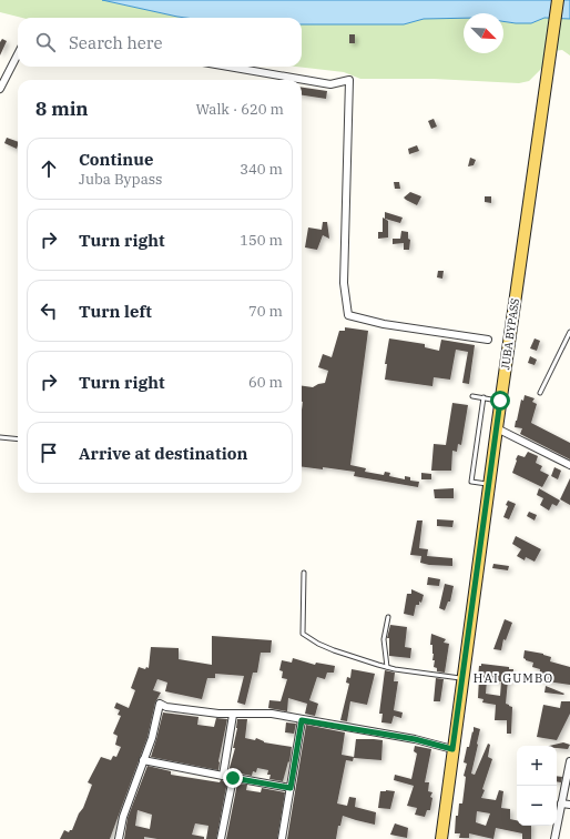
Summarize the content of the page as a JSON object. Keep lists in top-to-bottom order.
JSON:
{
  "streets": {
    "main road": ["JUBA BYPASS"]
  },
  "districts": ["HAI GUMBO"],
  "north": "bottom right",
  "page": {
    "search": "Search here",
    "heading": ["8 min", "Walk · 620 m"],
    "list": [
      ["Continue", "Juba Bypass", "340 m"],
      ["Turn right", "150 m"],
      ["Turn left", "70 m"],
      ["Turn right", "60 m"],
      "Arrive at destination"
    ],
    "map_buttons": ["+", "−"]
  }
}
